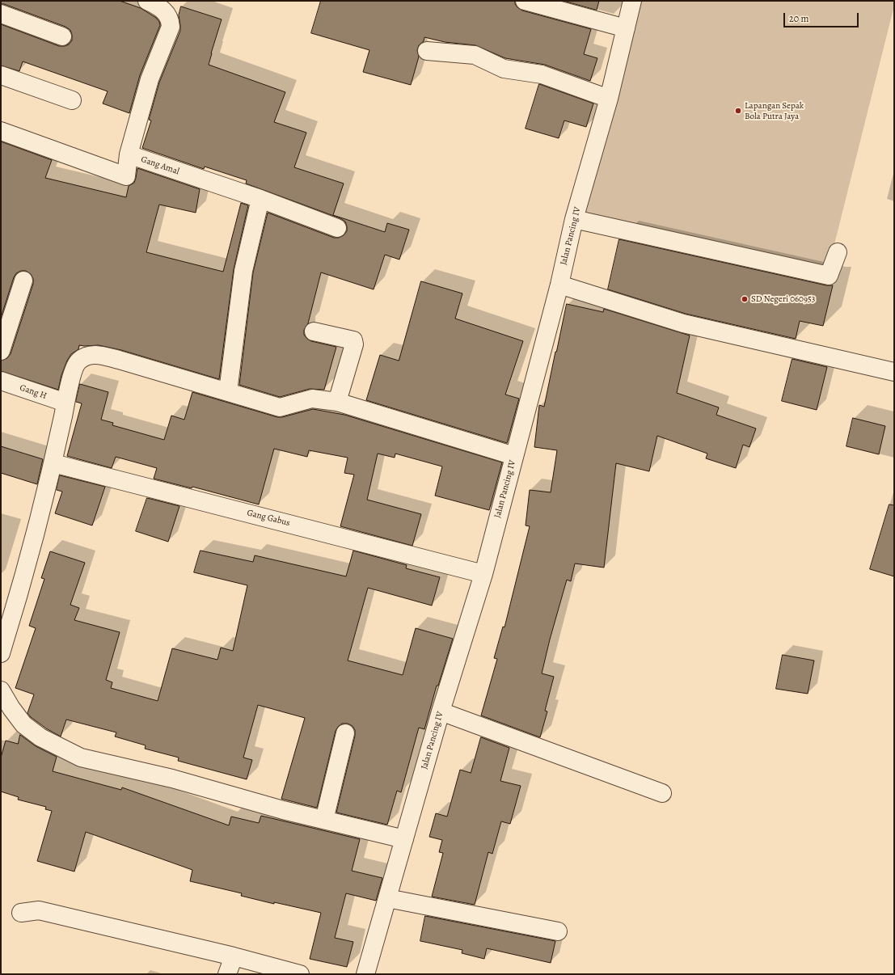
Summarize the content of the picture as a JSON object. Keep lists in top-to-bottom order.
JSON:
{
  "streets": {
    "street": [
      "Gang Amal",
      "Jalan Pancing IV",
      "Gang H",
      "Gang Gabus"
    ]
  },
  "crossings": [
    ["Jalan Pancing IV", "Gang Gabus"]
  ],
  "places": ["Lapangan Sepak Bola Putra Jaya", "SD Negeri 060953"],
  "scale_bar": "20 m"
}
